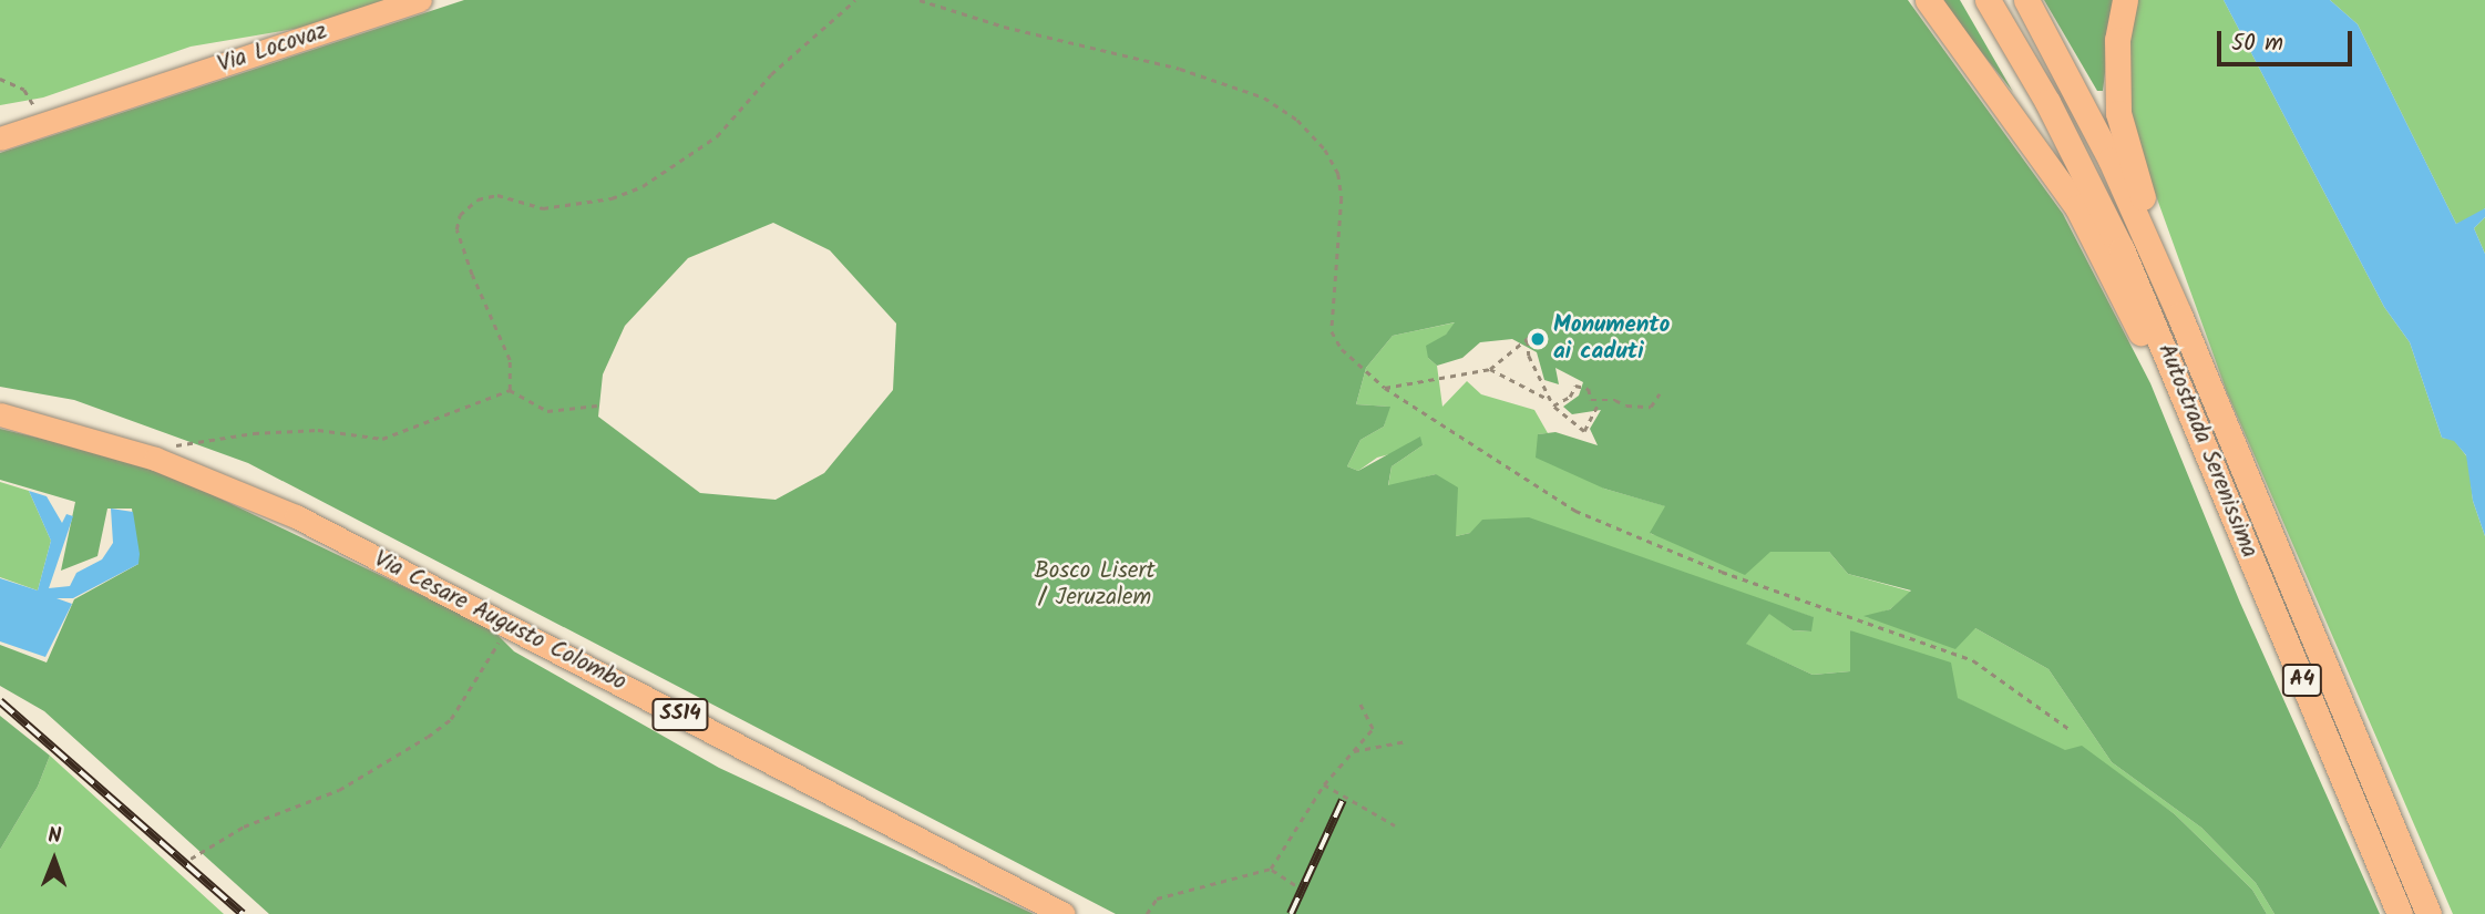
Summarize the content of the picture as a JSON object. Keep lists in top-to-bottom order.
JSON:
{
  "streets": {
    "highway": ["Autostrada Serenissima", "A4"],
    "main road": ["Via Locovaz", "Via Cesare Augusto Colombo", "SS14"]
  },
  "parks": ["Bosco Lisert / Jeruzalem"],
  "places": ["Monumento ai caduti"],
  "scale_bar": "50 m",
  "north": "top"
}
